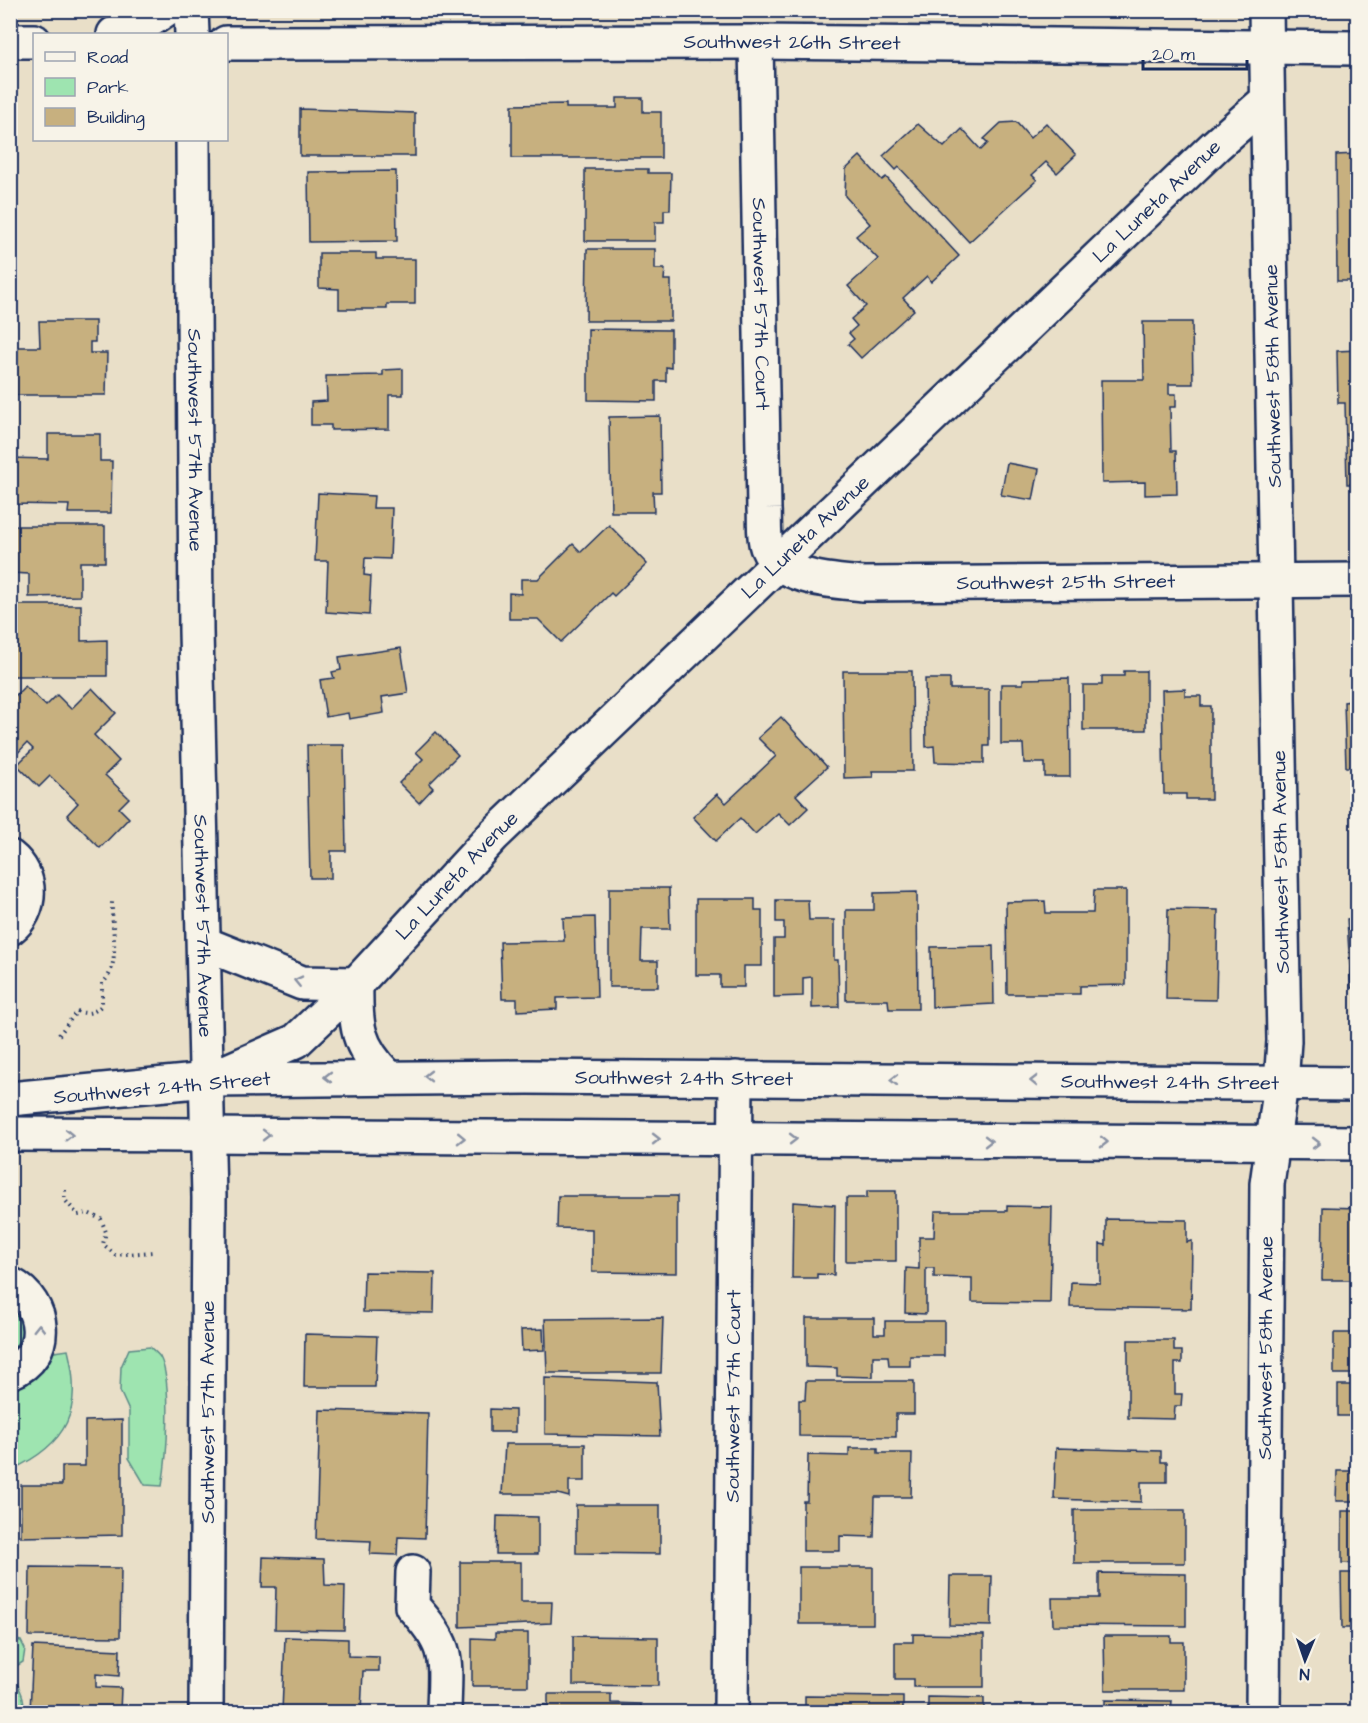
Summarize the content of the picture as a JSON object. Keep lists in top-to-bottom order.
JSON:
{
  "streets": {
    "street": [
      "Southwest 26th Street",
      "La Luneta Avenue",
      "Southwest 57th Court",
      "Southwest 58th Avenue",
      "Southwest 57th Avenue",
      "Southwest 25th Street",
      "Southwest 24th Street"
    ]
  },
  "crossings": [
    ["Southwest 26th Street", "Southwest 57th Court"],
    ["Southwest 26th Street", "Southwest 58th Avenue"],
    ["La Luneta Avenue", "Southwest 57th Court"],
    ["La Luneta Avenue", "Southwest 58th Avenue"],
    ["La Luneta Avenue", "Southwest 57th Avenue"],
    ["La Luneta Avenue", "Southwest 25th Street"],
    ["La Luneta Avenue", "Southwest 24th Street"],
    ["Southwest 57th Court", "Southwest 25th Street"],
    ["Southwest 57th Court", "Southwest 24th Street"],
    ["Southwest 58th Avenue", "Southwest 25th Street"],
    ["Southwest 58th Avenue", "Southwest 24th Street"],
    ["Southwest 57th Avenue", "Southwest 24th Street"]
  ],
  "legend": ["Road", "Park", "Building"],
  "scale_bar": "20 m",
  "north": "bottom"
}
